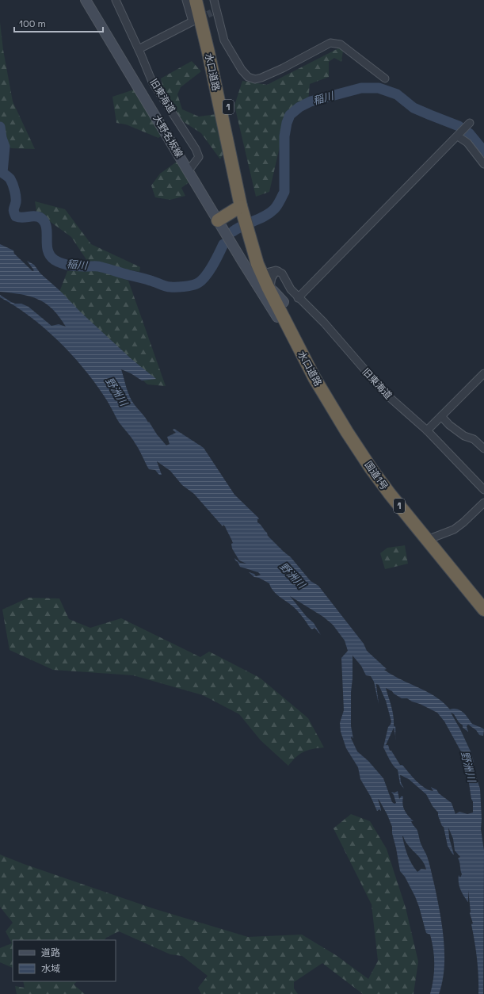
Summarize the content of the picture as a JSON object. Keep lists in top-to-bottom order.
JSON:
{
  "streets": {
    "highway": ["水口道路", "1", "国道1号"],
    "main road": ["大野名坂線"],
    "street": ["旧東海道"]
  },
  "crossings": [
    ["水口道路", "旧東海道"],
    ["水口道路", "大野名坂線"],
    ["水口道路", "国道1号"],
    ["旧東海道", "大野名坂線"]
  ],
  "water": ["稲川", "野洲川"],
  "legend": ["道路", "水域"],
  "scale_bar": "100 m"
}
